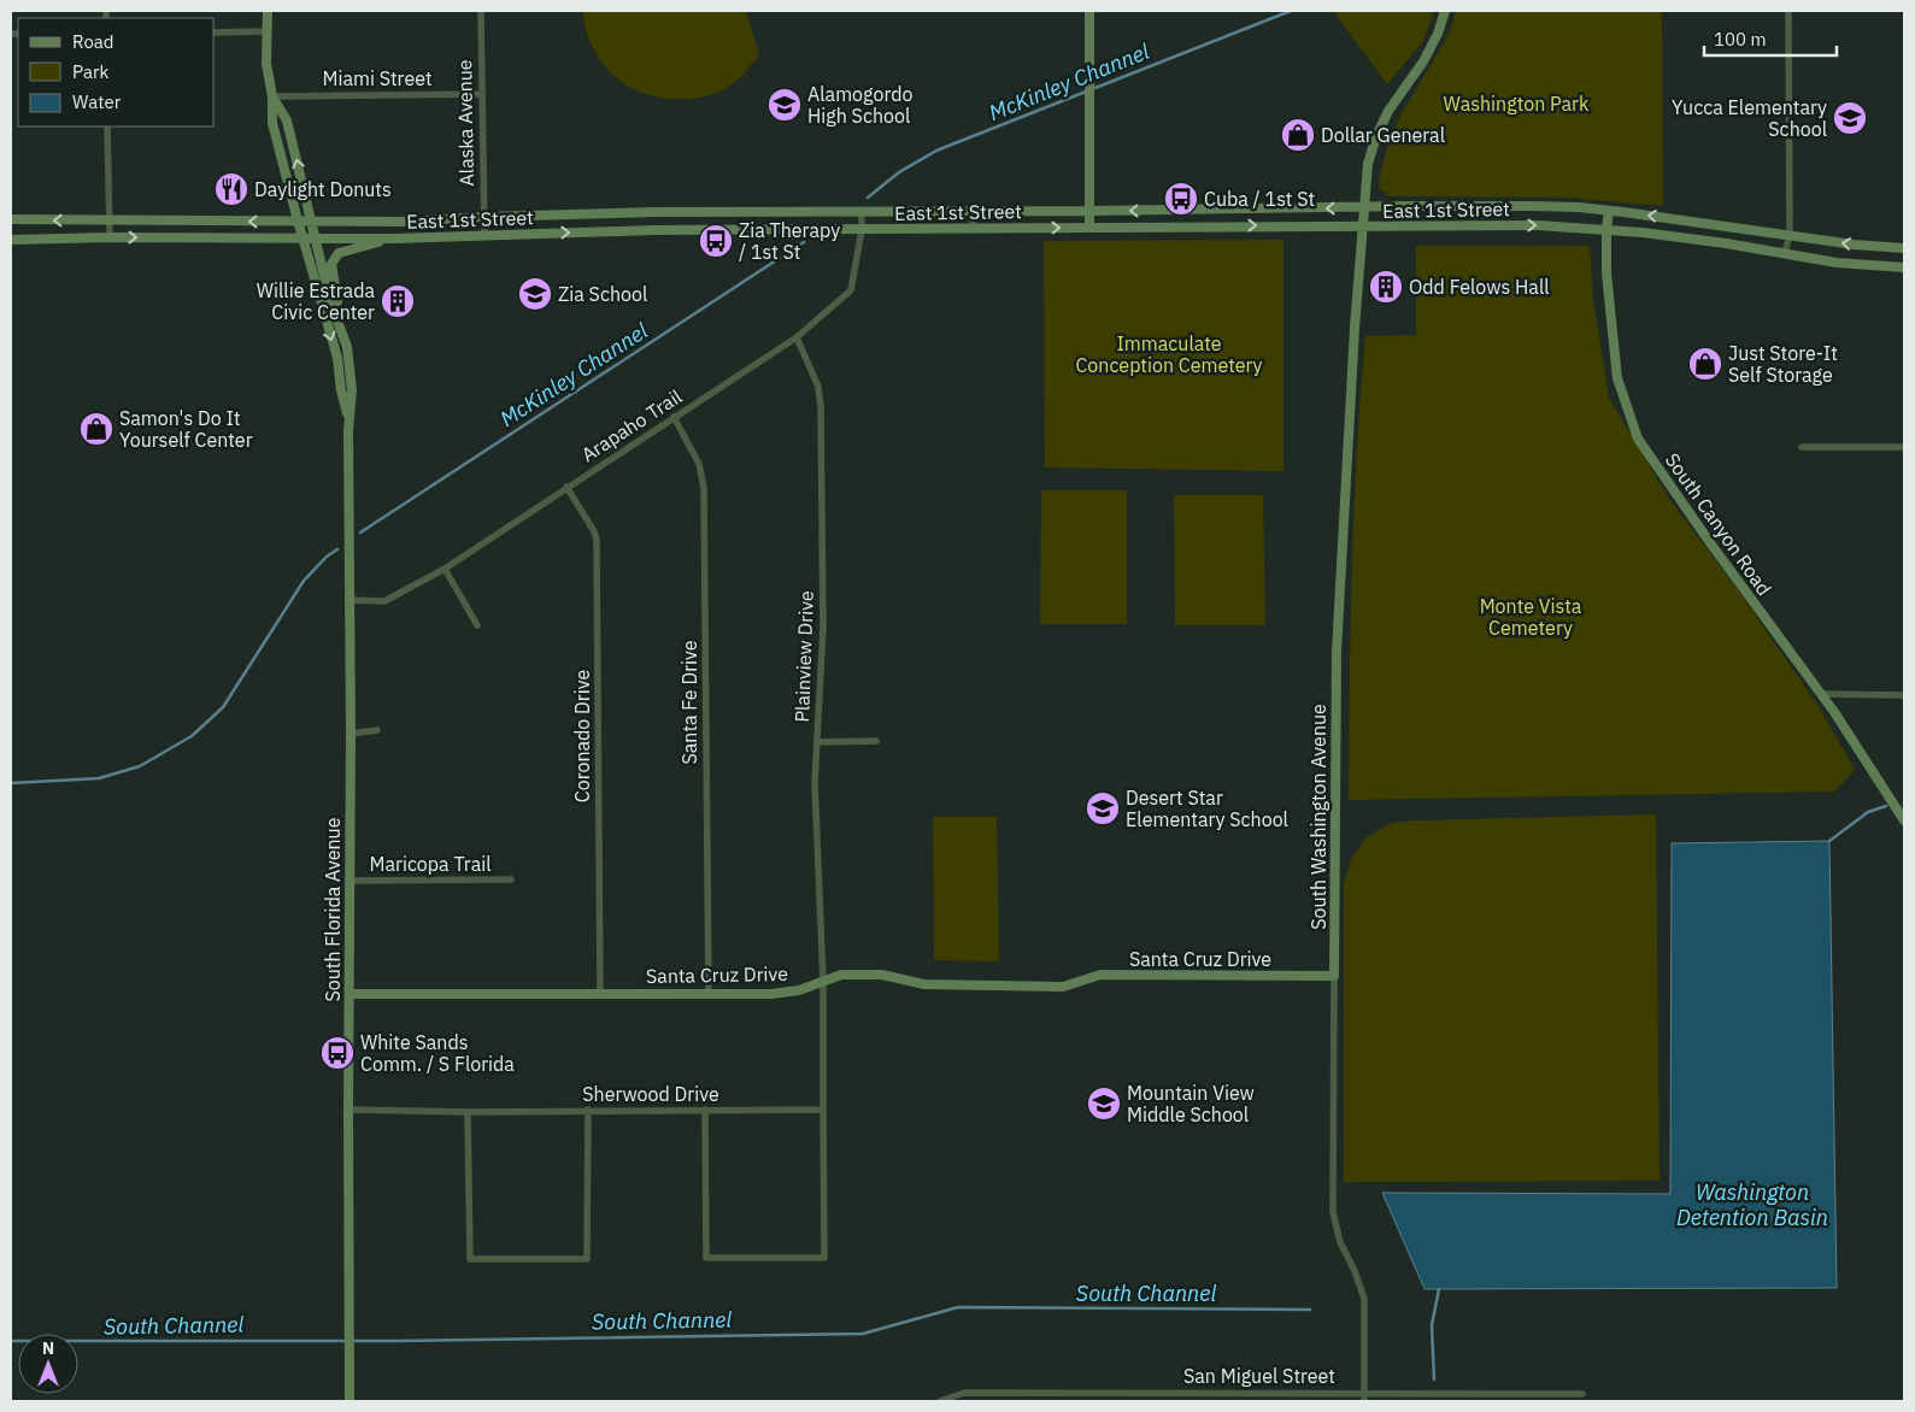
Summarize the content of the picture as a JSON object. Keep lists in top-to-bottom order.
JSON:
{
  "streets": {
    "main road": [
      "East 1st Street",
      "South Canyon Road",
      "South Washington Avenue",
      "South Florida Avenue",
      "Santa Cruz Drive"
    ],
    "street": [
      "Miami Street",
      "Alaska Avenue",
      "Arapaho Trail",
      "Plainview Drive",
      "Santa Fe Drive",
      "Coronado Drive",
      "Maricopa Trail",
      "Sherwood Drive",
      "San Miguel Street"
    ]
  },
  "crossings": [
    ["Miami Street", "Alaska Avenue"],
    ["Miami Street", "South Florida Avenue"],
    ["Alaska Avenue", "East 1st Street"],
    ["East 1st Street", "Arapaho Trail"],
    ["East 1st Street", "South Canyon Road"],
    ["East 1st Street", "South Washington Avenue"],
    ["East 1st Street", "South Florida Avenue"],
    ["Arapaho Trail", "Plainview Drive"],
    ["Arapaho Trail", "Santa Fe Drive"],
    ["Arapaho Trail", "Coronado Drive"],
    ["Arapaho Trail", "South Florida Avenue"],
    ["Plainview Drive", "Santa Cruz Drive"],
    ["Santa Fe Drive", "Santa Cruz Drive"],
    ["Coronado Drive", "Santa Cruz Drive"],
    ["South Washington Avenue", "Santa Cruz Drive"],
    ["South Washington Avenue", "San Miguel Street"],
    ["Maricopa Trail", "South Florida Avenue"],
    ["South Florida Avenue", "Santa Cruz Drive"],
    ["South Florida Avenue", "Sherwood Drive"]
  ],
  "water": ["McKinley Channel", "Washington Detention Basin", "South Channel"],
  "parks": ["Washington Park", "Immaculate Conception Cemetery", "Monte Vista Cemetery"],
  "places": {
    "school or university": [
      "Alamogordo High School",
      "Yucca Elementary School",
      "Zia School",
      "Desert Star Elementary School",
      "Mountain View Middle School"
    ],
    "shop": ["Dollar General", "Just Store-It Self Storage", "Samon's Do It Yourself Center"],
    "restaurant": ["Daylight Donuts"],
    "bus stop": ["Cuba / 1st St", "Zia Therapy / 1st St", "White Sands Comm. / S Florida"],
    "building": ["Odd Felows Hall", "Willie Estrada Civic Center"]
  },
  "legend": ["Road", "Park", "Water"],
  "scale_bar": "100 m",
  "north": "top"
}
